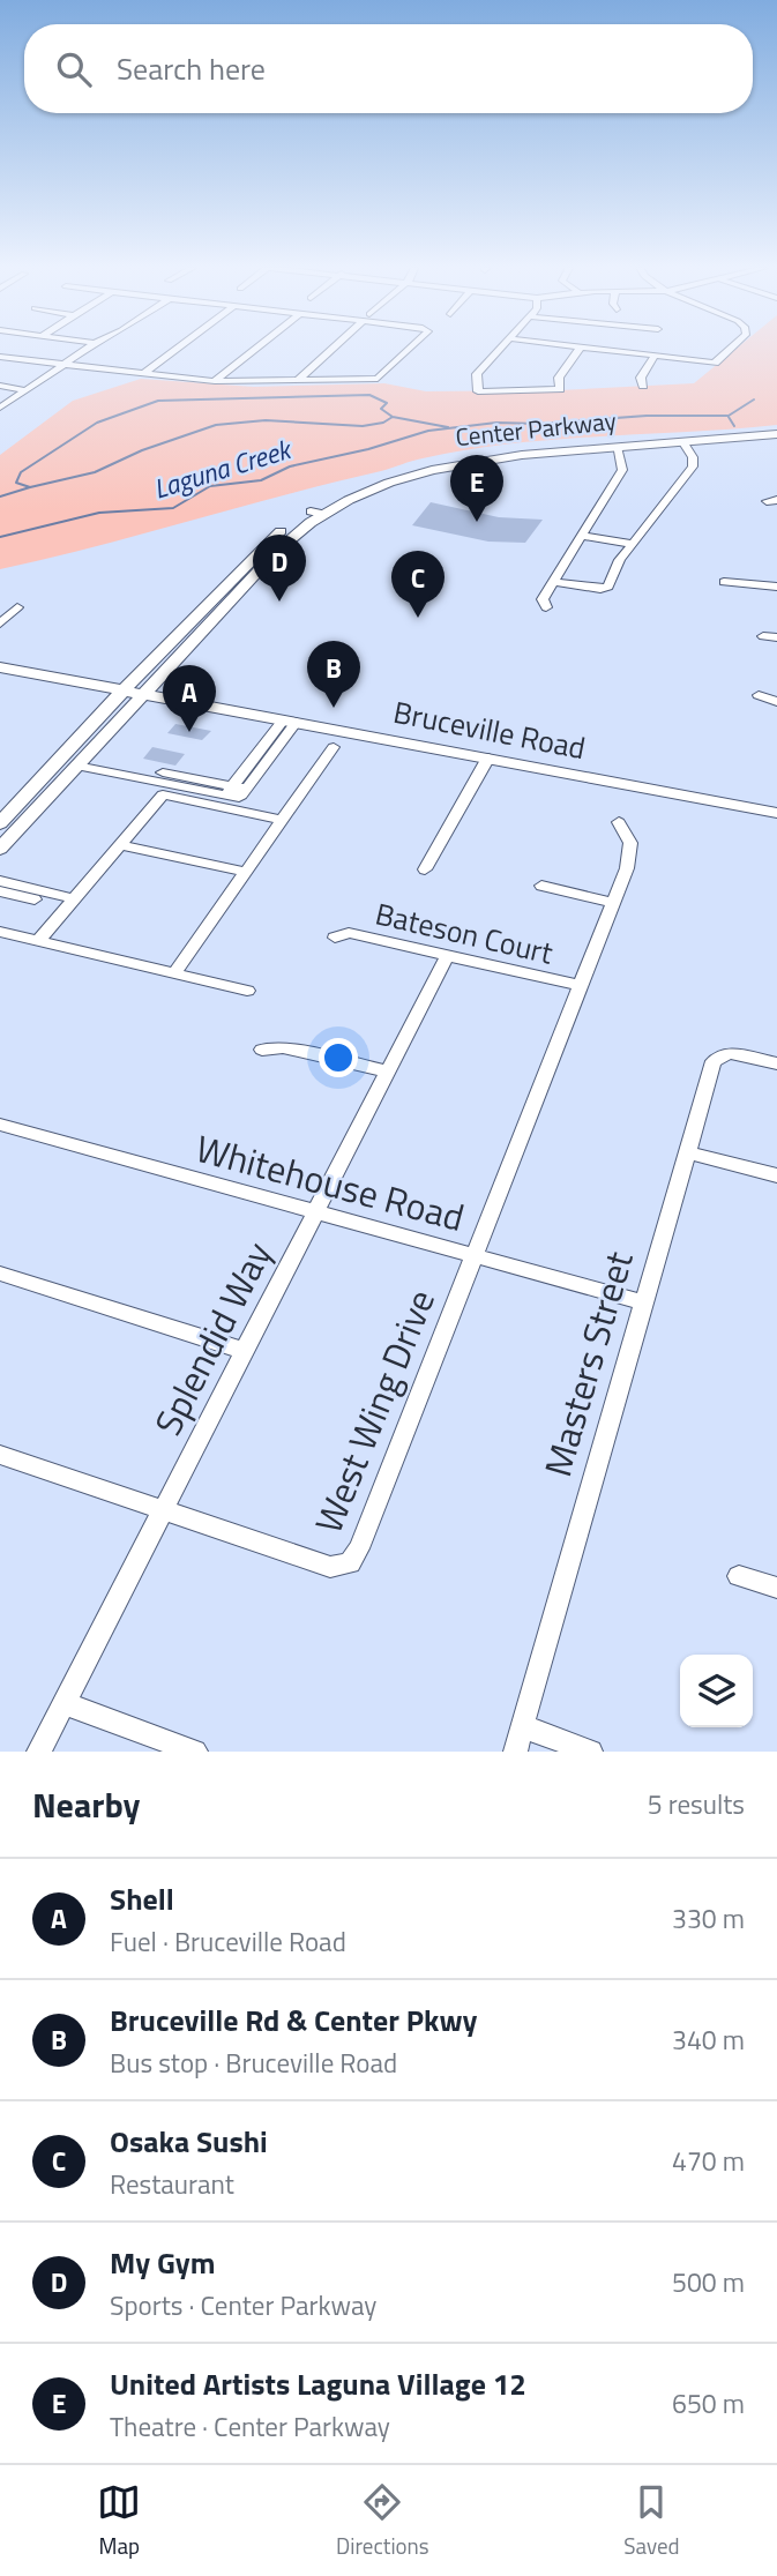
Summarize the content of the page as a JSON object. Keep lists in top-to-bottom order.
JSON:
{
  "streets": {
    "main road": ["Center Parkway", "Bruceville Road"],
    "street": [
      "Bateson Court",
      "Whitehouse Road",
      "Splendid Way",
      "Masters Street",
      "West Wing Drive"
    ]
  },
  "crossings": [
    ["Center Parkway", "Bruceville Road"],
    ["Bateson Court", "Splendid Way"],
    ["Bateson Court", "West Wing Drive"],
    ["Whitehouse Road", "Splendid Way"],
    ["Whitehouse Road", "Masters Street"],
    ["Whitehouse Road", "West Wing Drive"],
    ["Splendid Way", "West Wing Drive"]
  ],
  "water": ["Laguna Creek"],
  "page": {
    "search": "Search here",
    "pins": [
      "E",
      "D",
      "C",
      "B",
      "A"
    ],
    "heading": ["Nearby", "5 results"],
    "list": [
      {
        "mark": "A",
        "name": "Shell",
        "note": "Fuel · Bruceville Road",
        "value": "330 m"
      },
      {
        "mark": "B",
        "name": "Bruceville Rd & Center Pkwy",
        "note": "Bus stop · Bruceville Road",
        "value": "340 m"
      },
      {
        "mark": "C",
        "name": "Osaka Sushi",
        "note": "Restaurant",
        "value": "470 m"
      },
      {
        "mark": "D",
        "name": "My Gym",
        "note": "Sports · Center Parkway",
        "value": "500 m"
      },
      {
        "mark": "E",
        "name": "United Artists Laguna Village 12",
        "note": "Theatre · Center Parkway",
        "value": "650 m"
      }
    ],
    "nav": ["Map", "Directions", "Saved"]
  }
}
